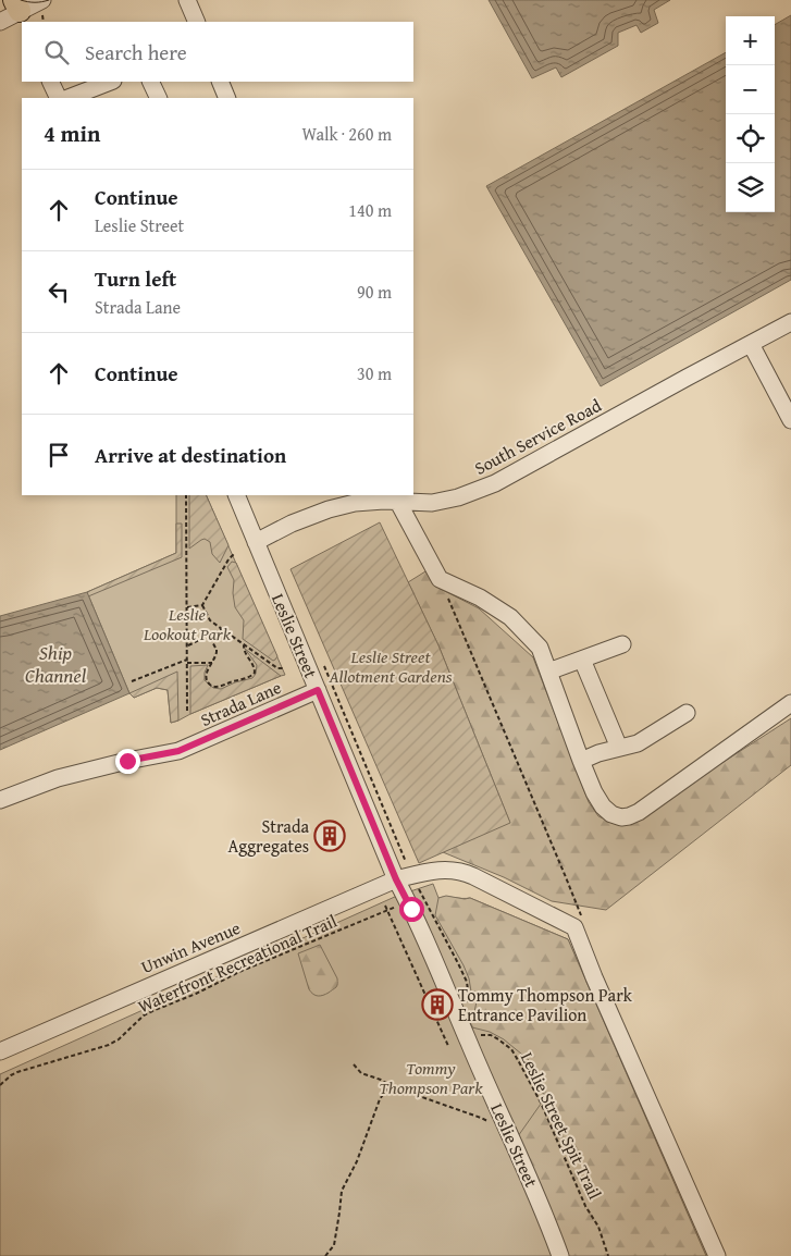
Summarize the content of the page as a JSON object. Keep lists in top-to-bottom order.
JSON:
{
  "streets": {
    "street": [
      "South Service Road",
      "Leslie Street",
      "Strada Lane",
      "Unwin Avenue"
    ],
    "path": ["Waterfront Recreational Trail", "Leslie Street Spit Trail"]
  },
  "crossings": [
    ["South Service Road", "Leslie Street"],
    ["Leslie Street", "Strada Lane"],
    ["Leslie Street", "Unwin Avenue"],
    ["Leslie Street", "Leslie Street Spit Trail"]
  ],
  "water": ["Ship Channel"],
  "parks": ["Leslie Lookout Park", "Leslie Street Allotment Gardens", "Tommy Thompson Park"],
  "places": {
    "building": ["Strada Aggregates", "Tommy Thompson Park Entrance Pavilion"]
  },
  "page": {
    "map_buttons": ["+", "−"],
    "search": "Search here",
    "heading": ["4 min", "Walk · 260 m"],
    "list": [
      ["Continue", "Leslie Street", "140 m"],
      ["Turn left", "Strada Lane", "90 m"],
      ["Continue", "30 m"],
      "Arrive at destination"
    ]
  }
}
